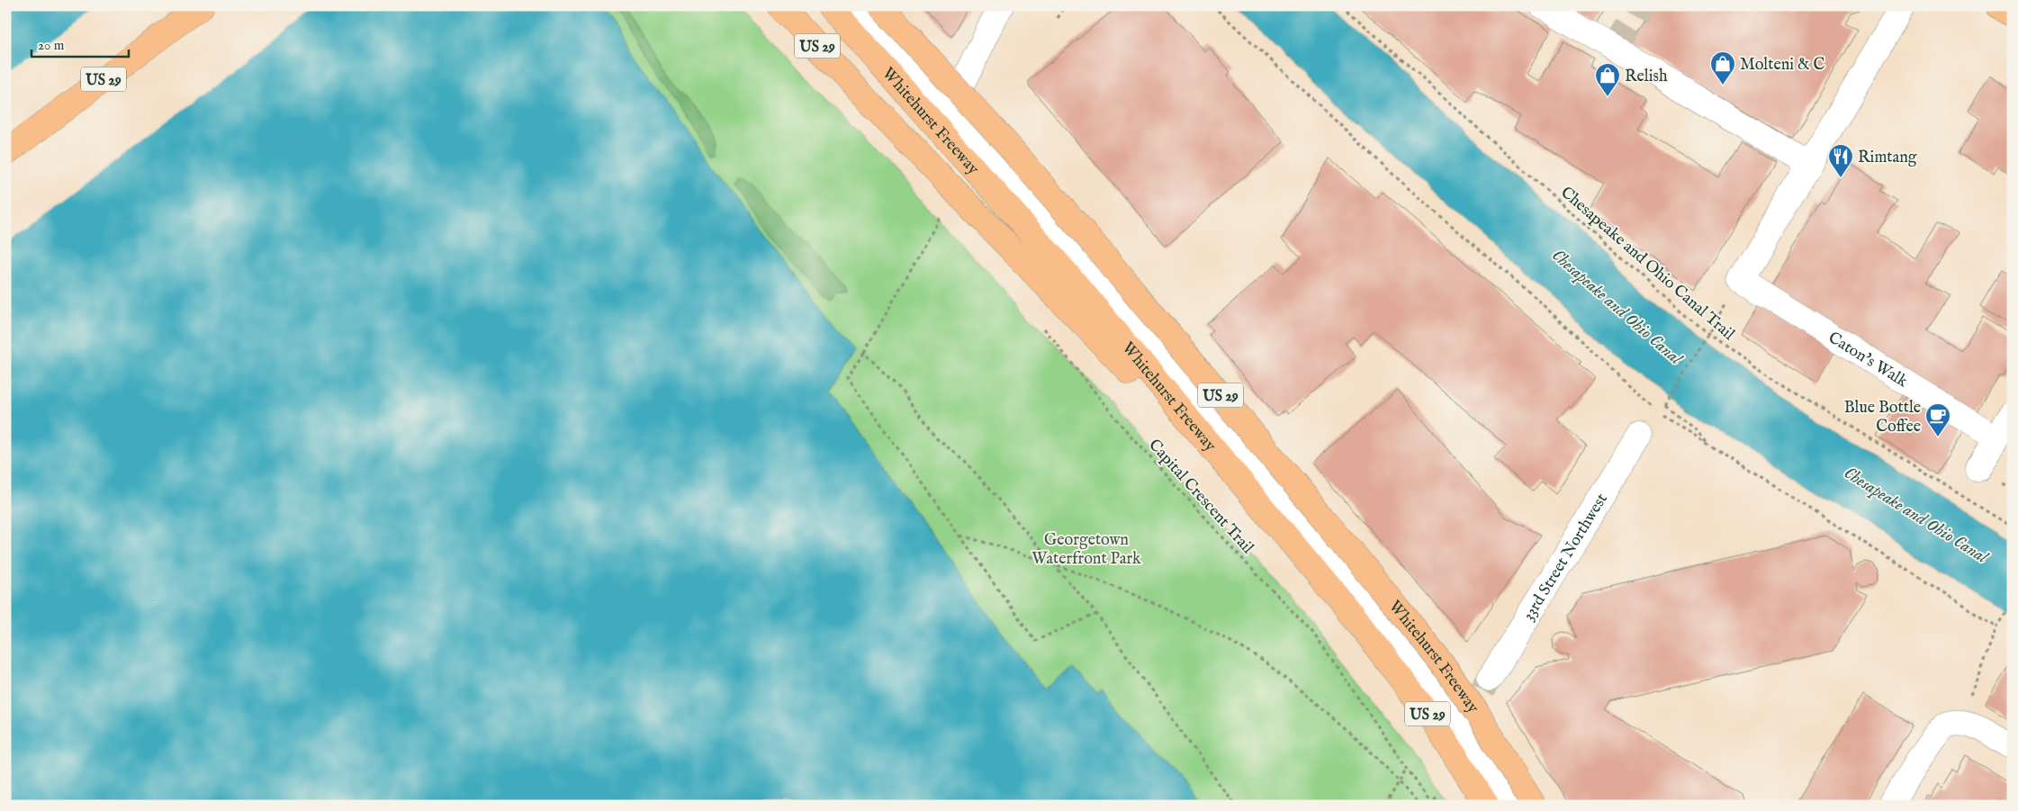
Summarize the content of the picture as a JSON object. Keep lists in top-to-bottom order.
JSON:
{
  "streets": {
    "main road": ["US 29", "Whitehurst Freeway"],
    "street": ["Caton's Walk", "33rd Street Northwest"],
    "path": ["Chesapeake and Ohio Canal Trail", "Capital Crescent Trail"]
  },
  "crossings": [
    ["US 29", "Whitehurst Freeway"]
  ],
  "water": ["Chesapeake and Ohio Canal"],
  "parks": ["Georgetown Waterfront Park"],
  "places": {
    "shop": ["Molteni & C", "Relish"],
    "restaurant": ["Rimtang"],
    "cafe": ["Blue Bottle Coffee"]
  },
  "scale_bar": "20 m"
}
